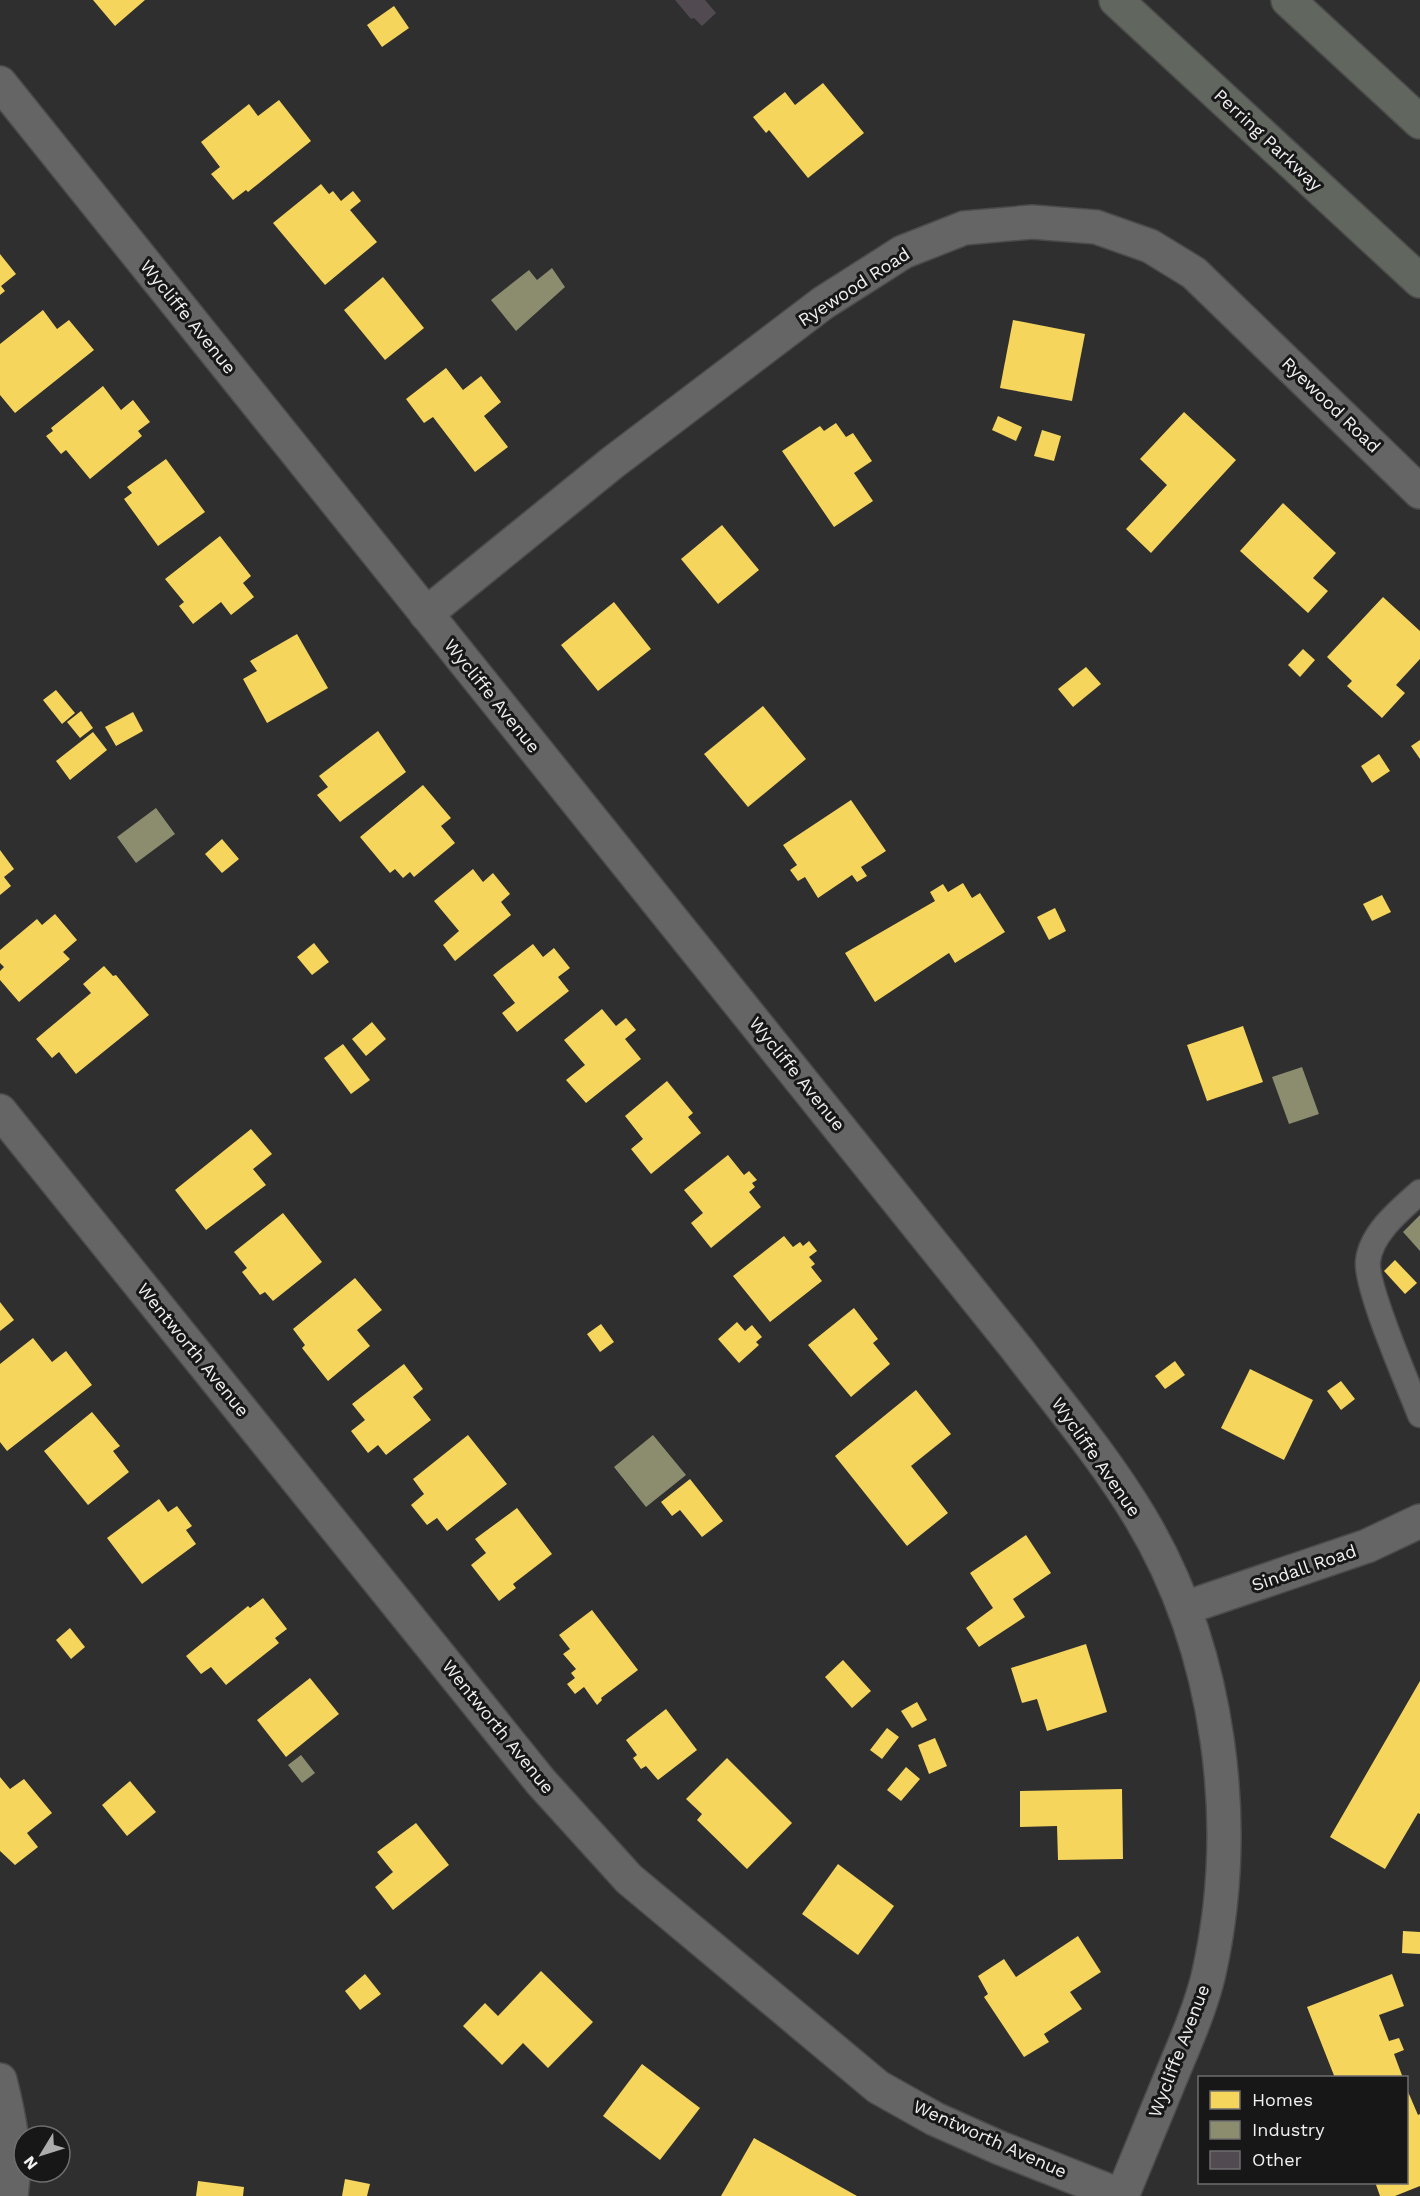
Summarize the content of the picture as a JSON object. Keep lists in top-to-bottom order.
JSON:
{
  "streets": {
    "main road": ["Perring Parkway"],
    "street": [
      "Ryewood Road",
      "Wycliffe Avenue",
      "Wentworth Avenue",
      "Sindall Road"
    ]
  },
  "crossings": [
    ["Ryewood Road", "Wycliffe Avenue"],
    ["Wycliffe Avenue", "Wentworth Avenue"],
    ["Wycliffe Avenue", "Sindall Road"]
  ],
  "legend": ["Homes", "Industry", "Other"],
  "north": "bottom left"
}
